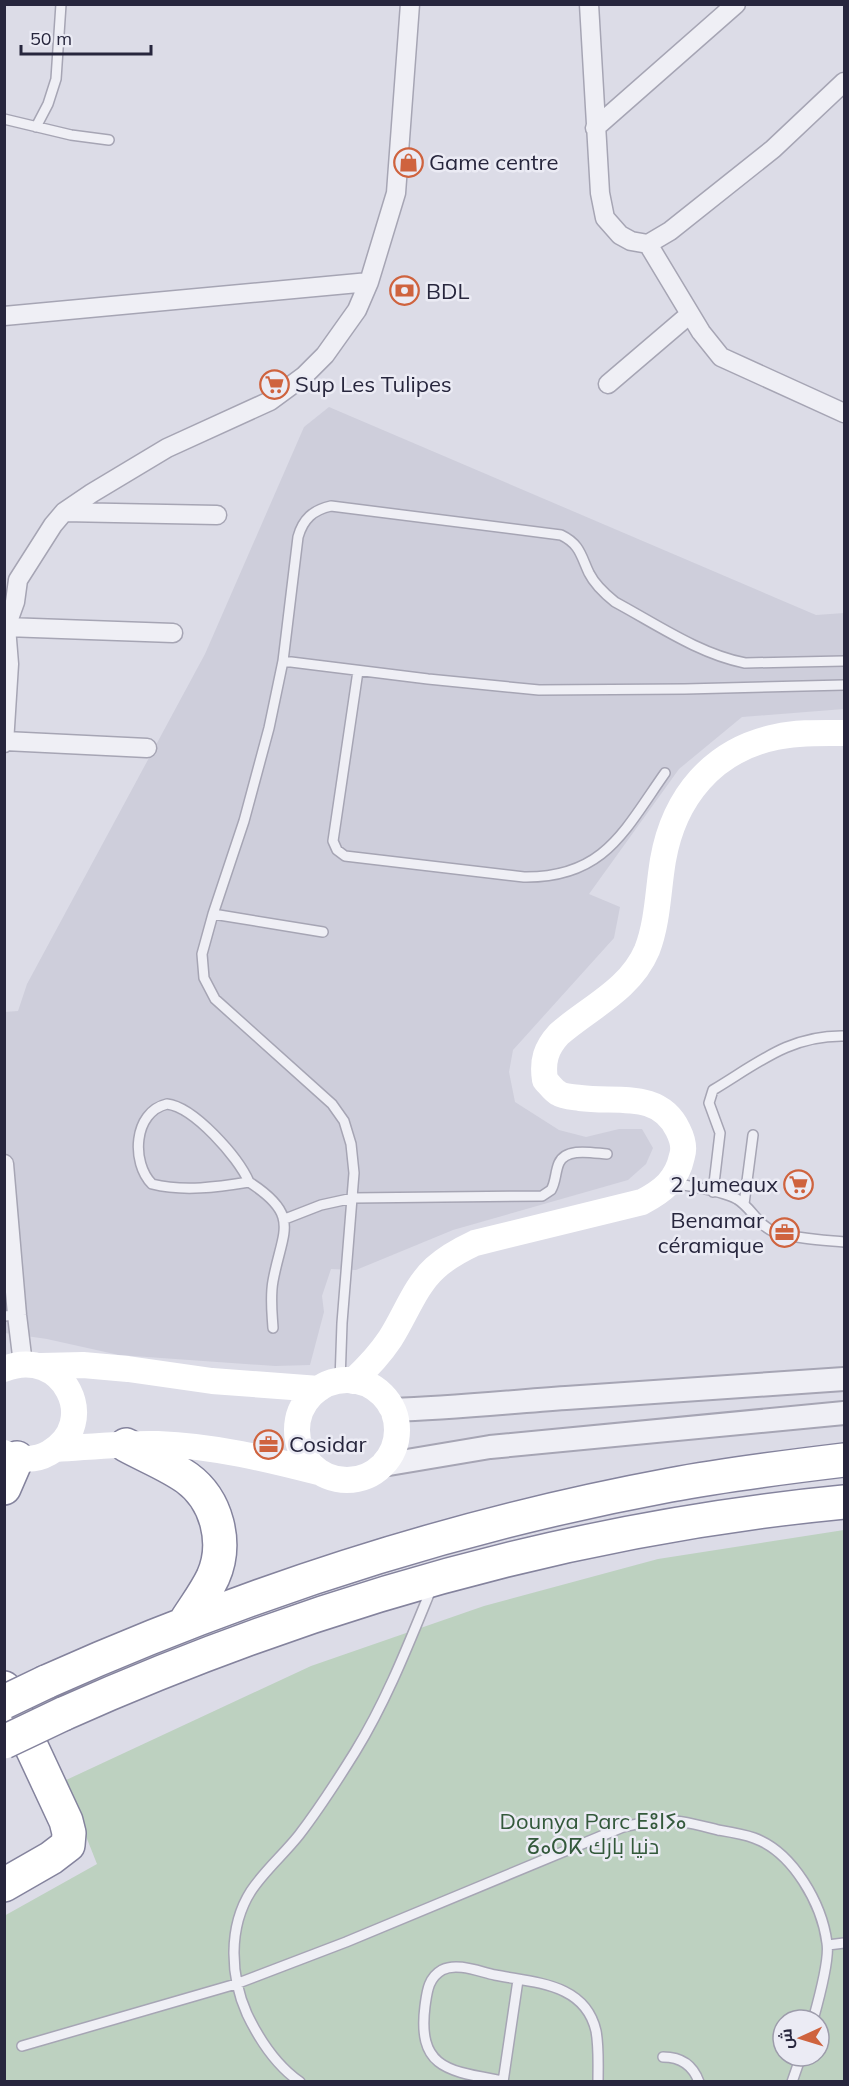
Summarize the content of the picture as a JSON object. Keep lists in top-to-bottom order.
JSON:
{
  "parks": ["Dounya Parc ⴹⵓⵏⵢⴰ ⵒⴰⵔⴽ دنيا بارك"],
  "places": {
    "shop": ["Game centre"],
    "bank": ["BDL"],
    "supermarket": ["Sup Les Tulipes", "2 Jumeaux"],
    "office": ["Benamar céramique", "Cosidar"]
  },
  "scale_bar": "50 m",
  "north": "left"
}
